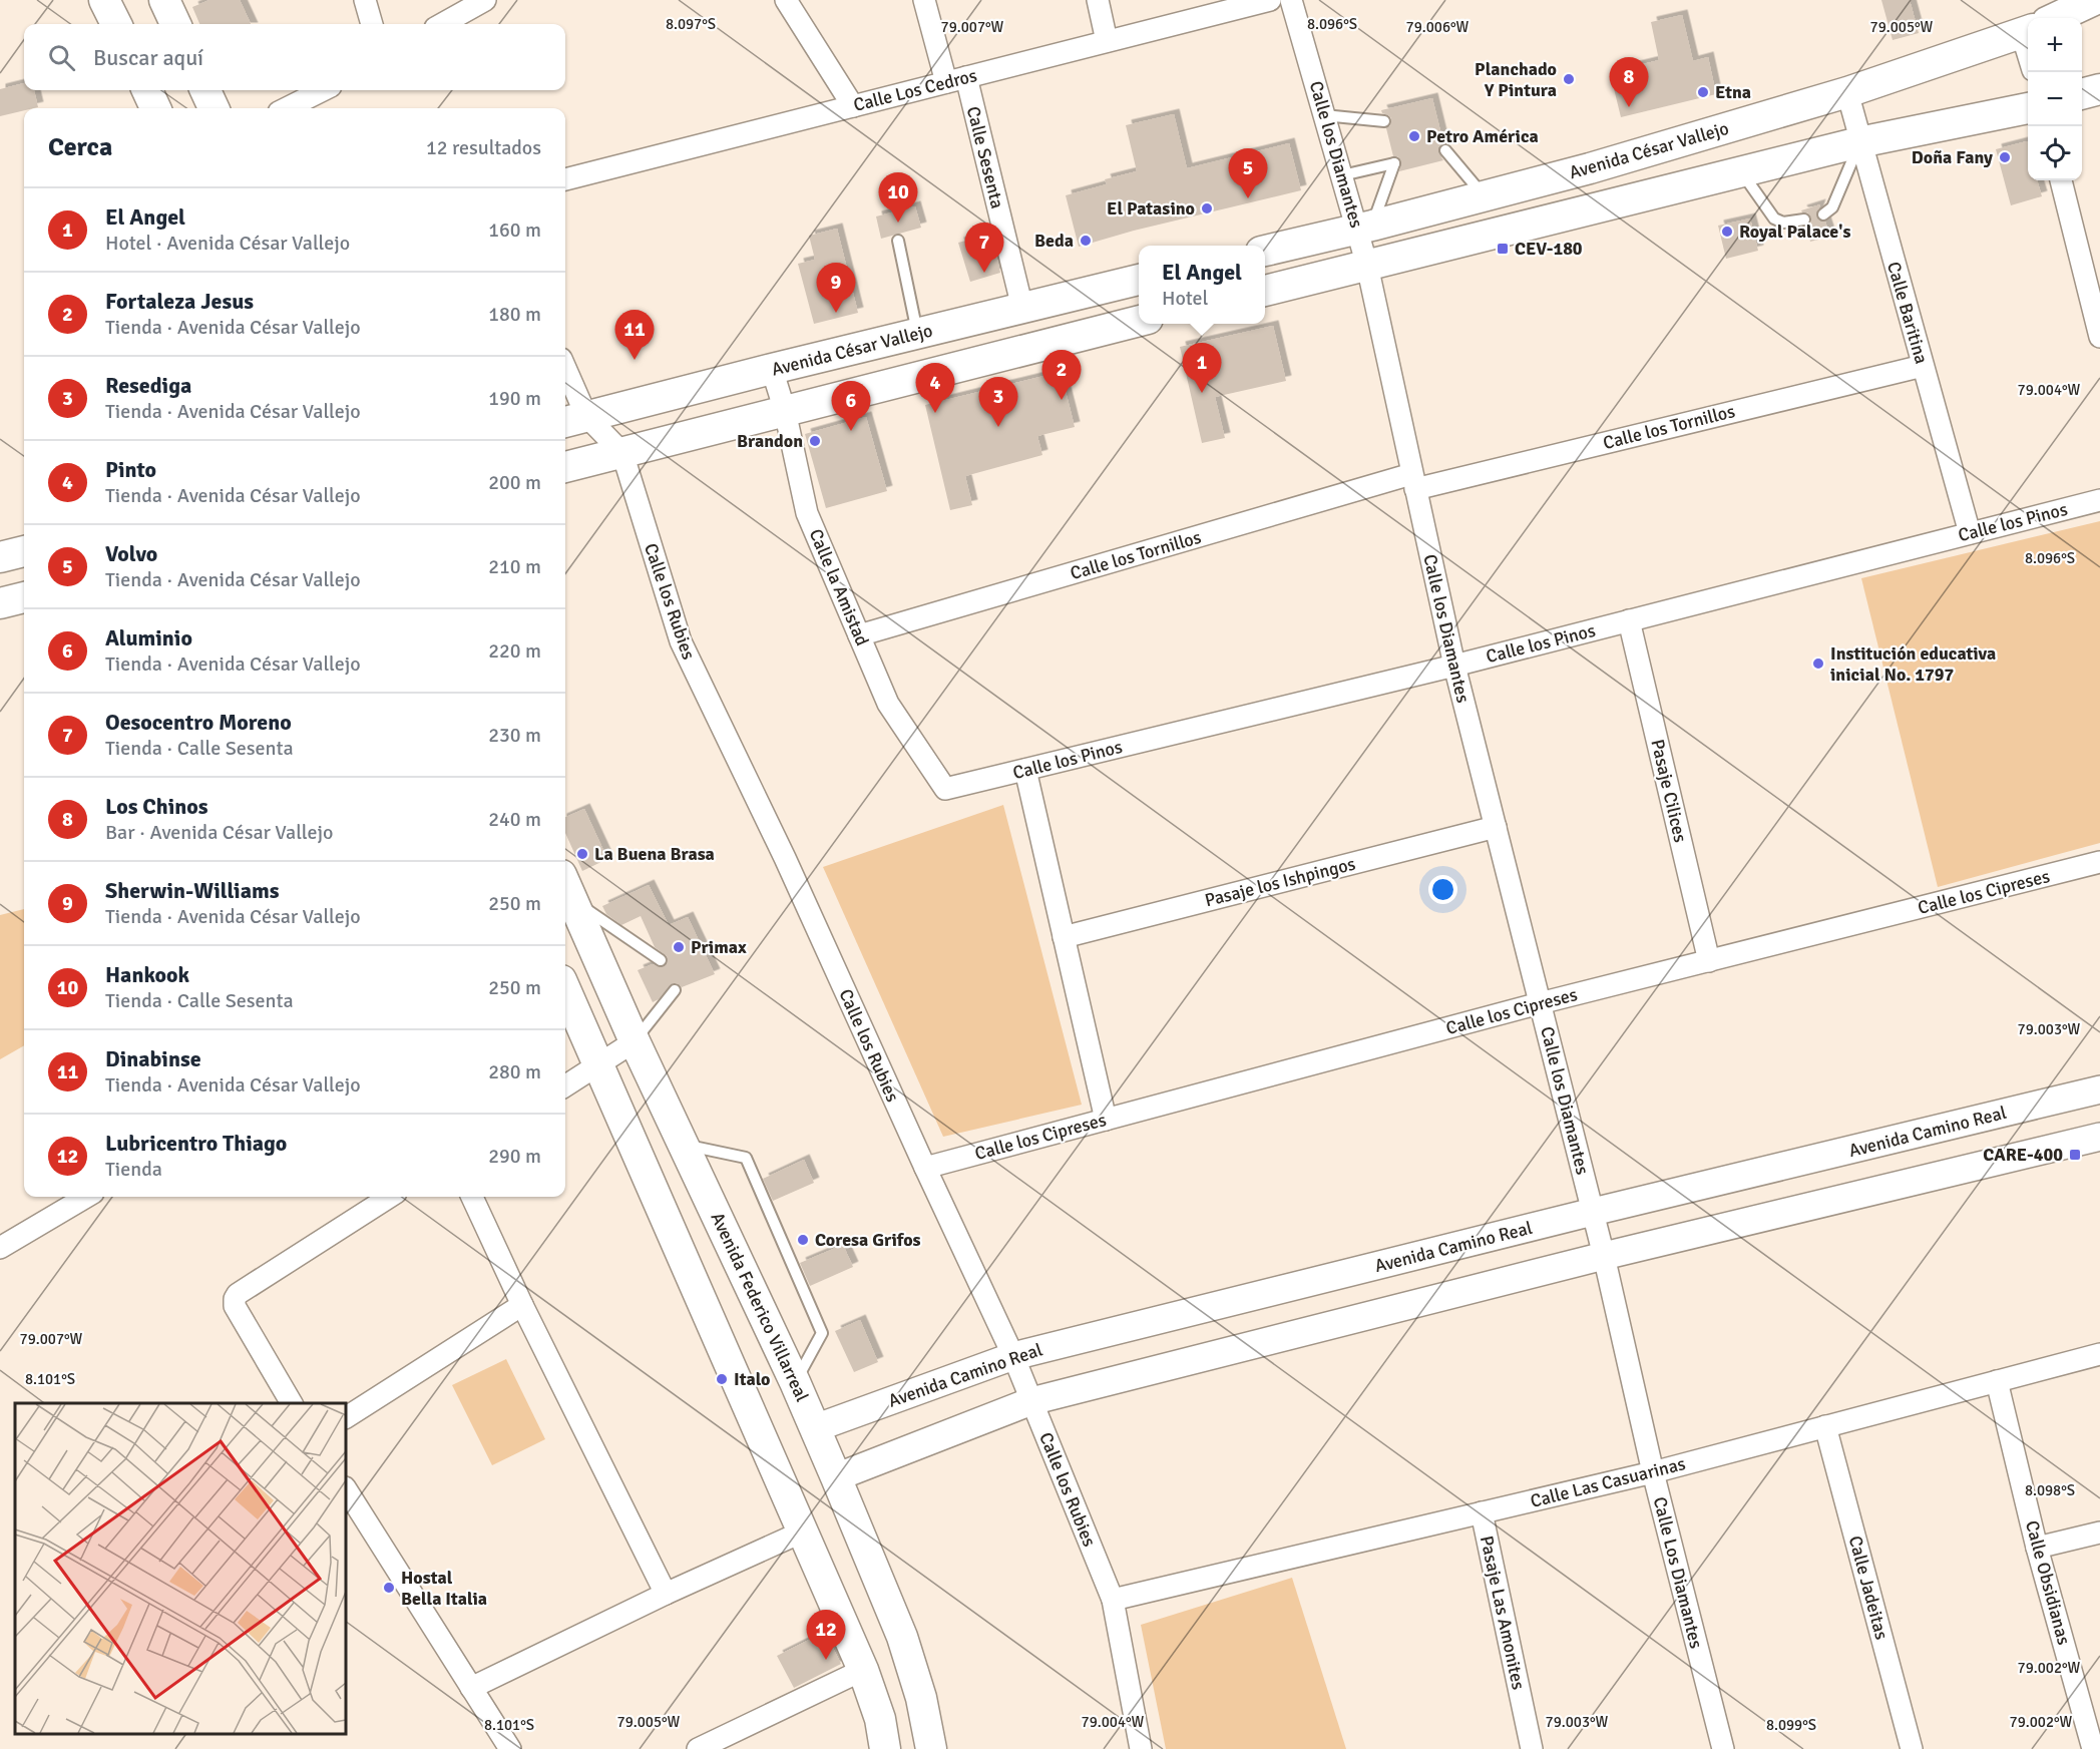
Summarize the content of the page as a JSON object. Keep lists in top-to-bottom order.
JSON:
{
  "streets": {
    "main road": ["Avenida César Vallejo", "Avenida Federico Villarreal"],
    "street": [
      "Calle Los Cedros",
      "Calle los Diamantes",
      "Calle Sesenta",
      "Calle Baritina",
      "Calle los Tornillos",
      "Calle los Pinos",
      "Calle la Amistad",
      "Calle los Rubies",
      "Pasaje Cilices",
      "Pasaje los Ishpingos",
      "Calle los Cipreses",
      "Avenida Camino Real",
      "Calle Las Casuarinas",
      "Calle Los Diamantes",
      "Calle Obsidianas",
      "Calle Jadeitas",
      "Pasaje Las Amonites"
    ]
  },
  "crossings": [
    ["Calle Los Cedros", "Calle Sesenta"],
    ["Avenida César Vallejo", "Calle los Diamantes"],
    ["Avenida César Vallejo", "Calle Sesenta"],
    ["Avenida César Vallejo", "Calle Baritina"],
    ["Avenida César Vallejo", "Calle la Amistad"],
    ["Avenida César Vallejo", "Calle los Rubies"],
    ["Calle los Diamantes", "Calle los Tornillos"],
    ["Calle los Diamantes", "Calle los Pinos"],
    ["Calle los Diamantes", "Pasaje los Ishpingos"],
    ["Calle los Diamantes", "Calle los Cipreses"],
    ["Calle los Diamantes", "Avenida Camino Real"],
    ["Calle los Diamantes", "Calle Los Diamantes"],
    ["Calle Baritina", "Calle los Tornillos"],
    ["Calle Baritina", "Calle los Pinos"],
    ["Calle los Tornillos", "Calle la Amistad"],
    ["Calle los Pinos", "Calle la Amistad"],
    ["Calle los Pinos", "Pasaje Cilices"],
    ["Calle los Rubies", "Calle los Cipreses"],
    ["Calle los Rubies", "Avenida Camino Real"],
    ["Calle los Rubies", "Calle Las Casuarinas"],
    ["Pasaje Cilices", "Calle los Cipreses"],
    ["Avenida Camino Real", "Avenida Federico Villarreal"],
    ["Calle Las Casuarinas", "Calle Los Diamantes"],
    ["Calle Las Casuarinas", "Calle Obsidianas"],
    ["Calle Las Casuarinas", "Calle Jadeitas"],
    ["Calle Las Casuarinas", "Pasaje Las Amonites"]
  ],
  "places": {
    "other": [
      "Planchado Y Pintura",
      "Etna",
      "Petro América",
      "Doña Fany",
      "El Patasino",
      "Royal Palace's",
      "Beda",
      "Brandon",
      "Institución educativa inicial No. 1797",
      "La Buena Brasa",
      "Primax",
      "Coresa Grifos",
      "Italo",
      "Hostal Bella Italia"
    ],
    "transit": ["CEV-180", "CARE-400"]
  },
  "page": {
    "map_buttons": ["+", "−"],
    "search": "Buscar aquí",
    "pins": [
      "8",
      "5",
      "10",
      "7",
      "9",
      "11",
      "1",
      "2",
      "4",
      "3",
      "6",
      "12"
    ],
    "heading": ["Cerca", "12 resultados"],
    "list": [
      {
        "mark": "1",
        "name": "El Angel",
        "note": "Hotel · Avenida César Vallejo",
        "value": "160 m"
      },
      {
        "mark": "2",
        "name": "Fortaleza Jesus",
        "note": "Tienda · Avenida César Vallejo",
        "value": "180 m"
      },
      {
        "mark": "3",
        "name": "Resediga",
        "note": "Tienda · Avenida César Vallejo",
        "value": "190 m"
      },
      {
        "mark": "4",
        "name": "Pinto",
        "note": "Tienda · Avenida César Vallejo",
        "value": "200 m"
      },
      {
        "mark": "5",
        "name": "Volvo",
        "note": "Tienda · Avenida César Vallejo",
        "value": "210 m"
      },
      {
        "mark": "6",
        "name": "Aluminio",
        "note": "Tienda · Avenida César Vallejo",
        "value": "220 m"
      },
      {
        "mark": "7",
        "name": "Oesocentro Moreno",
        "note": "Tienda · Calle Sesenta",
        "value": "230 m"
      },
      {
        "mark": "8",
        "name": "Los Chinos",
        "note": "Bar · Avenida César Vallejo",
        "value": "240 m"
      },
      {
        "mark": "9",
        "name": "Sherwin-Williams",
        "note": "Tienda · Avenida César Vallejo",
        "value": "250 m"
      },
      {
        "mark": "10",
        "name": "Hankook",
        "note": "Tienda · Calle Sesenta",
        "value": "250 m"
      },
      {
        "mark": "11",
        "name": "Dinabinse",
        "note": "Tienda · Avenida César Vallejo",
        "value": "280 m"
      },
      {
        "mark": "12",
        "name": "Lubricentro Thiago",
        "note": "Tienda",
        "value": "290 m"
      }
    ],
    "popup": ["El Angel", "Hotel"]
  },
  "coordinates": [
    "8.097°S",
    "8.096°S",
    "79.007°W",
    "79.006°W",
    "79.005°W",
    "79.004°W",
    "79.003°W",
    "8.101°S",
    "8.098°S",
    "79.002°W",
    "8.099°S"
  ]
}
